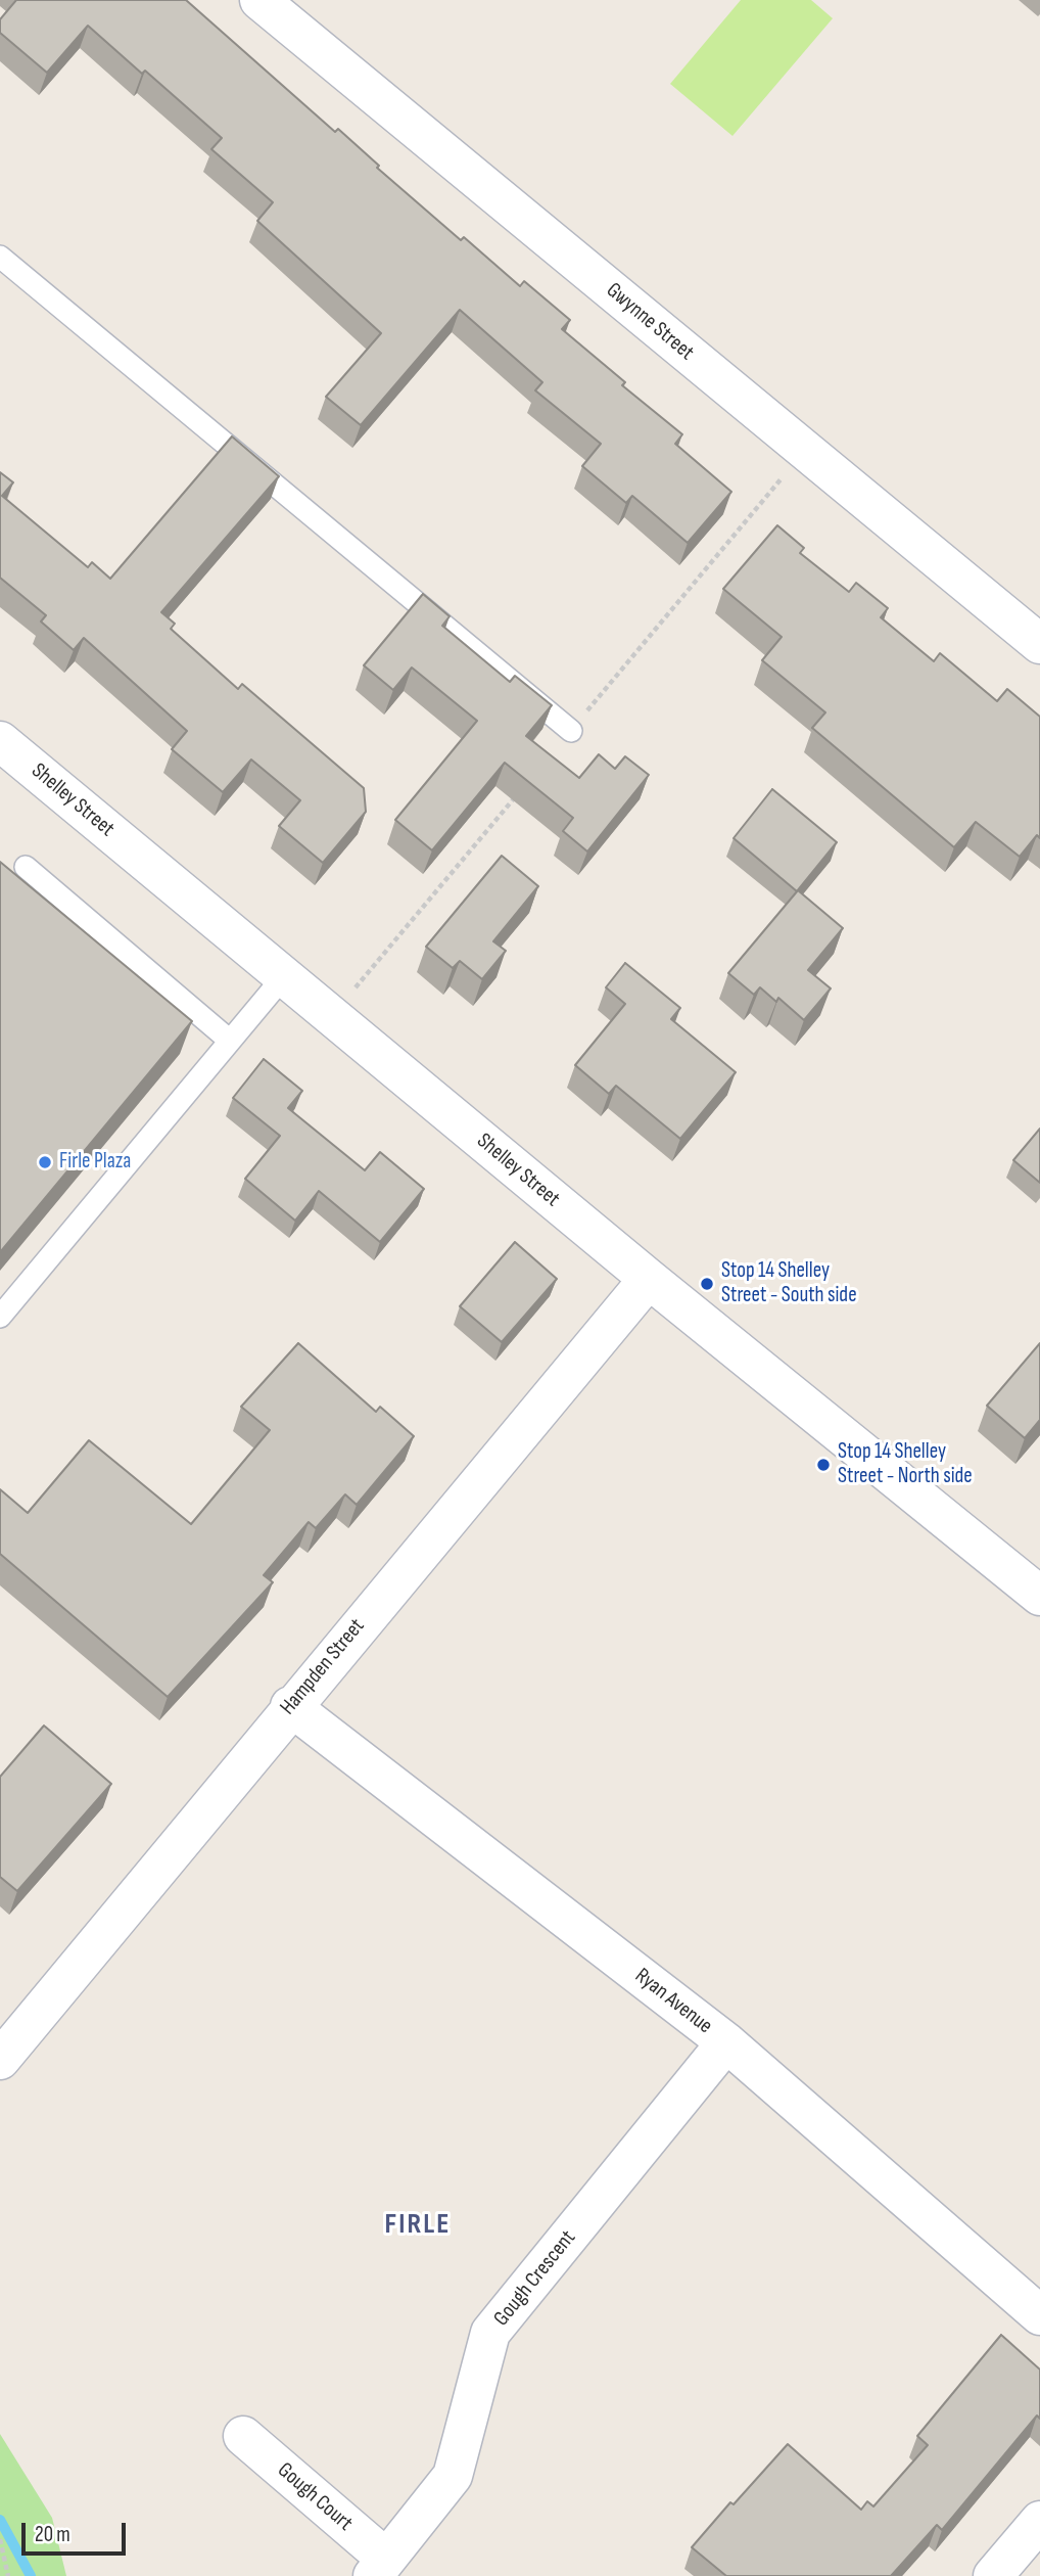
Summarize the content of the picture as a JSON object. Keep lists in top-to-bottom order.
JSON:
{
  "streets": {
    "street": [
      "Gwynne Street",
      "Shelley Street",
      "Hampden Street",
      "Ryan Avenue",
      "Gough Crescent",
      "Gough Court"
    ]
  },
  "crossings": [
    ["Shelley Street", "Hampden Street"],
    ["Hampden Street", "Ryan Avenue"],
    ["Ryan Avenue", "Gough Crescent"],
    ["Gough Crescent", "Gough Court"]
  ],
  "districts": ["FIRLE"],
  "places": ["Firle Plaza", "Stop 14 Shelley Street - South side", "Stop 14 Shelley Street - North side"],
  "scale_bar": "20 m"
}
